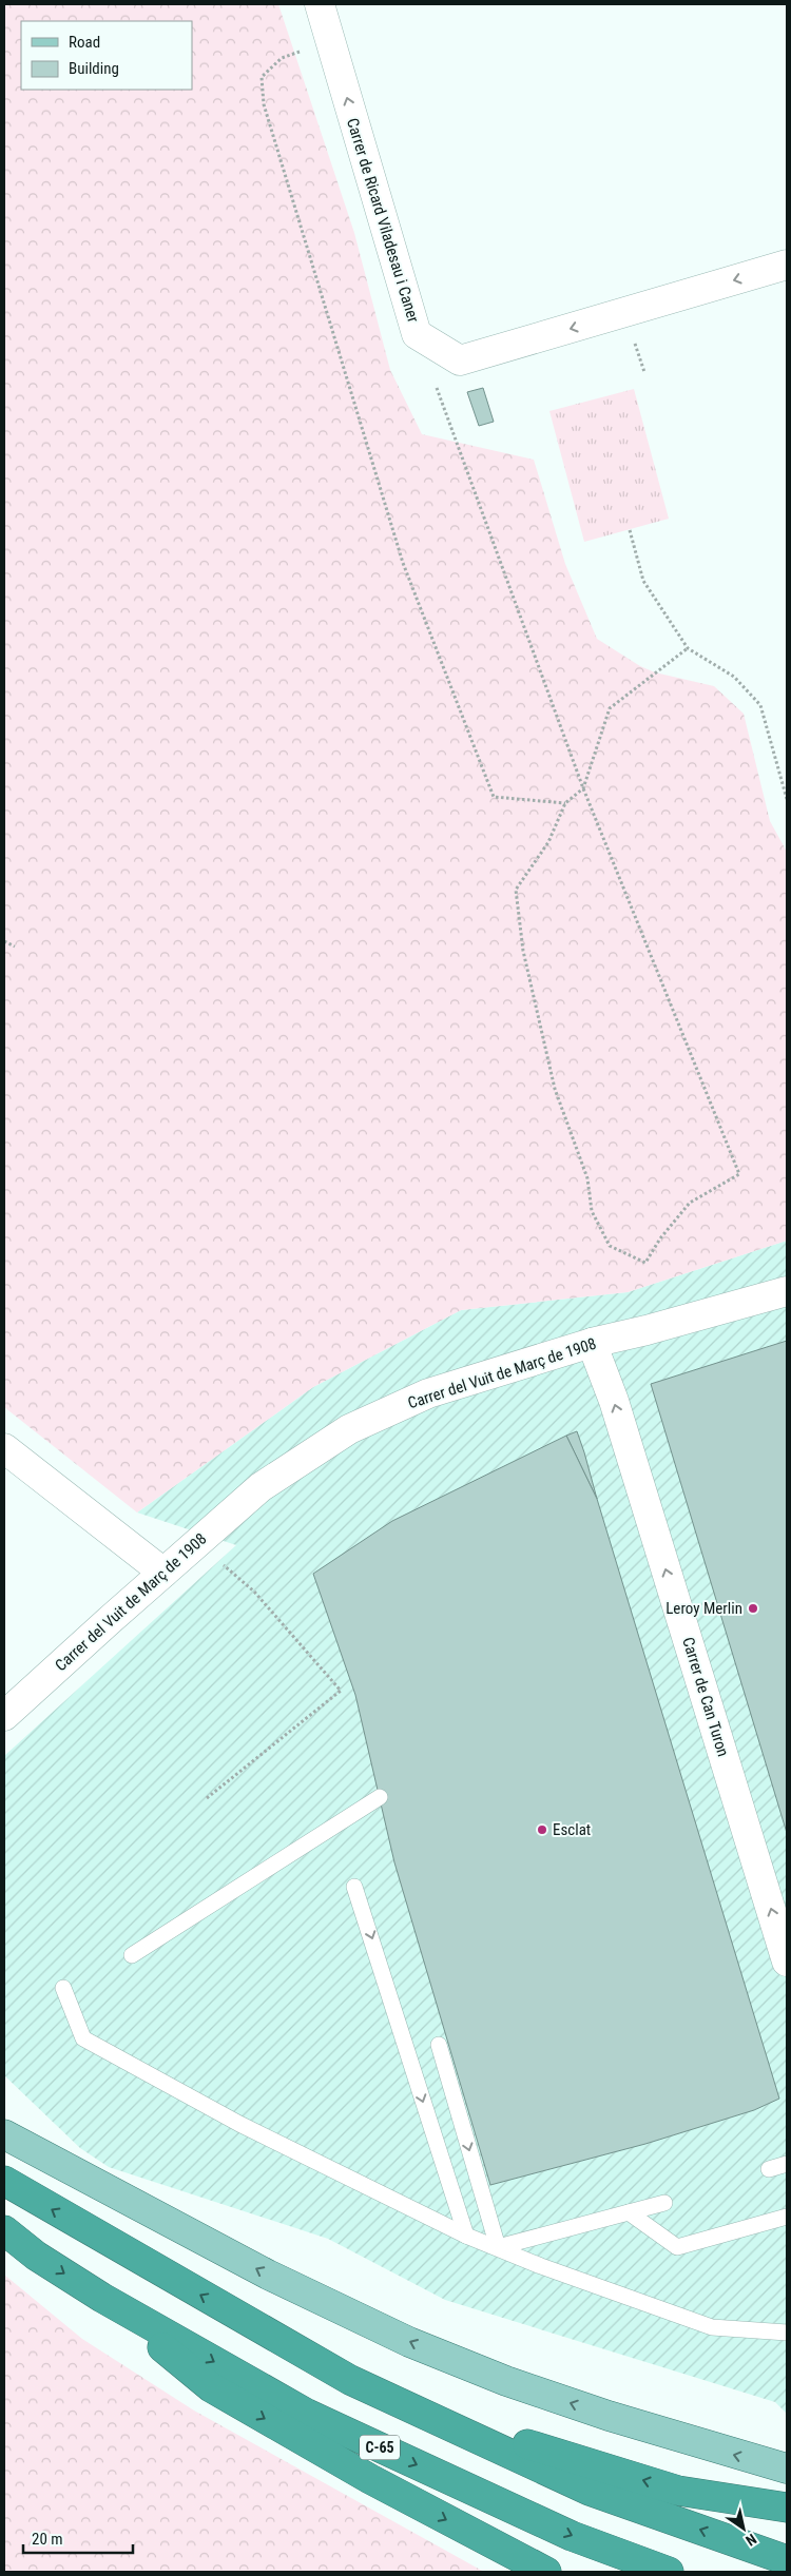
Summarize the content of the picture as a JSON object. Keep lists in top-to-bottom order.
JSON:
{
  "streets": {
    "highway": ["C-65"],
    "street": ["Carrer de Ricard Viladesau i Caner", "Carrer del Vuit de Març de 1908", "Carrer de Can Turon"]
  },
  "crossings": [
    ["Carrer del Vuit de Març de 1908", "Carrer de Can Turon"]
  ],
  "one_way": ["Carrer de Can Turon"],
  "places": ["Leroy Merlin", "Esclat"],
  "legend": ["Road", "Building"],
  "scale_bar": "20 m",
  "north": "bottom right"
}
